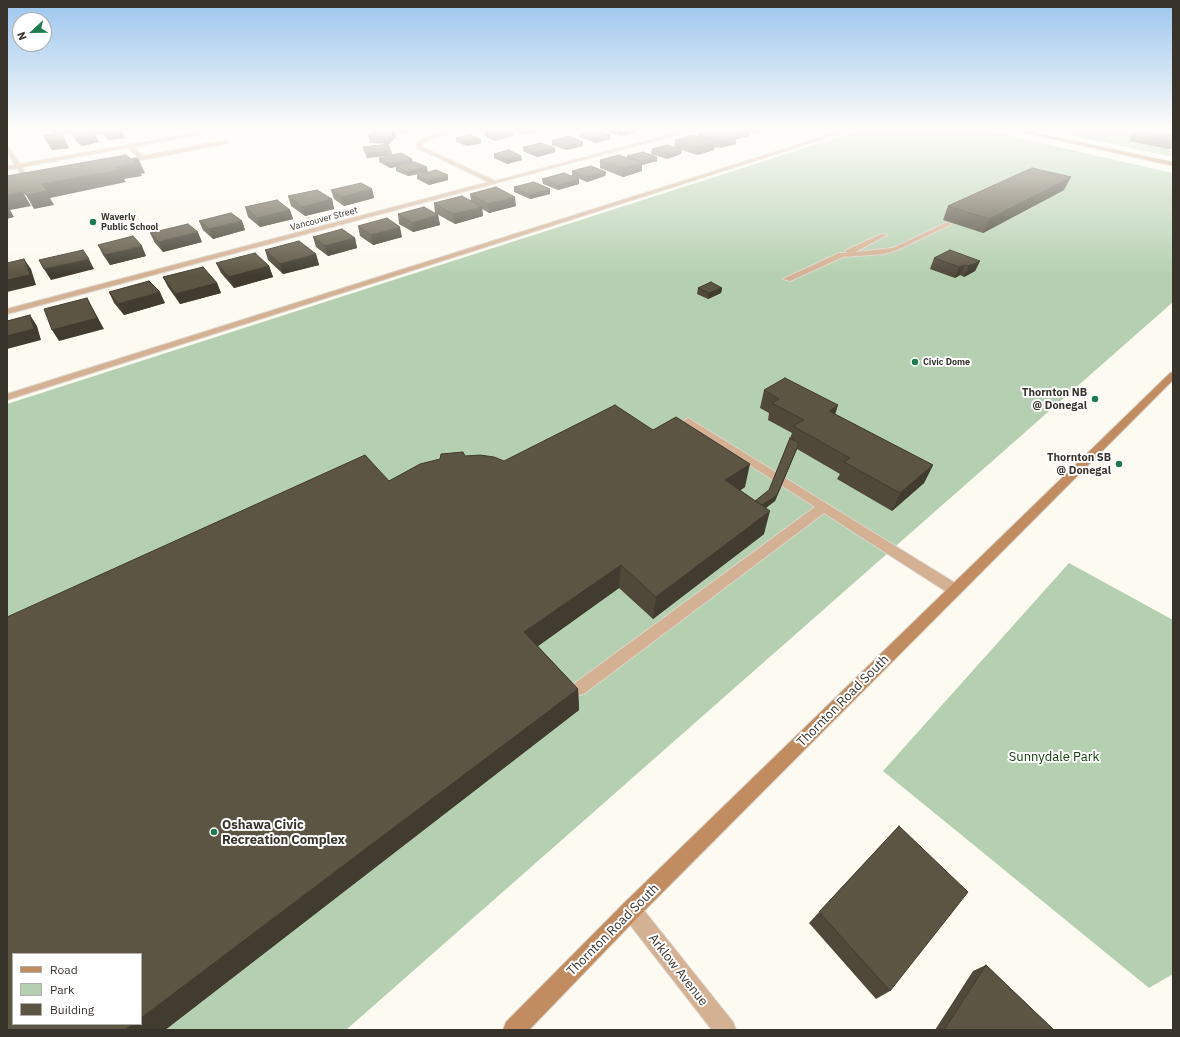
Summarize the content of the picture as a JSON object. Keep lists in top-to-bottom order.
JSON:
{
  "streets": {
    "main road": ["Thornton Road South"],
    "street": ["Vancouver Street", "Arklow Avenue"]
  },
  "crossings": [
    ["Thornton Road South", "Arklow Avenue"]
  ],
  "parks": ["Sunnydale Park"],
  "places": [
    "Waverly Public School",
    "Civic Dome",
    "Thornton NB @ Donegal",
    "Thornton SB @ Donegal",
    "Oshawa Civic Recreation Complex"
  ],
  "legend": ["Road", "Park", "Building"],
  "north": "left"
}
